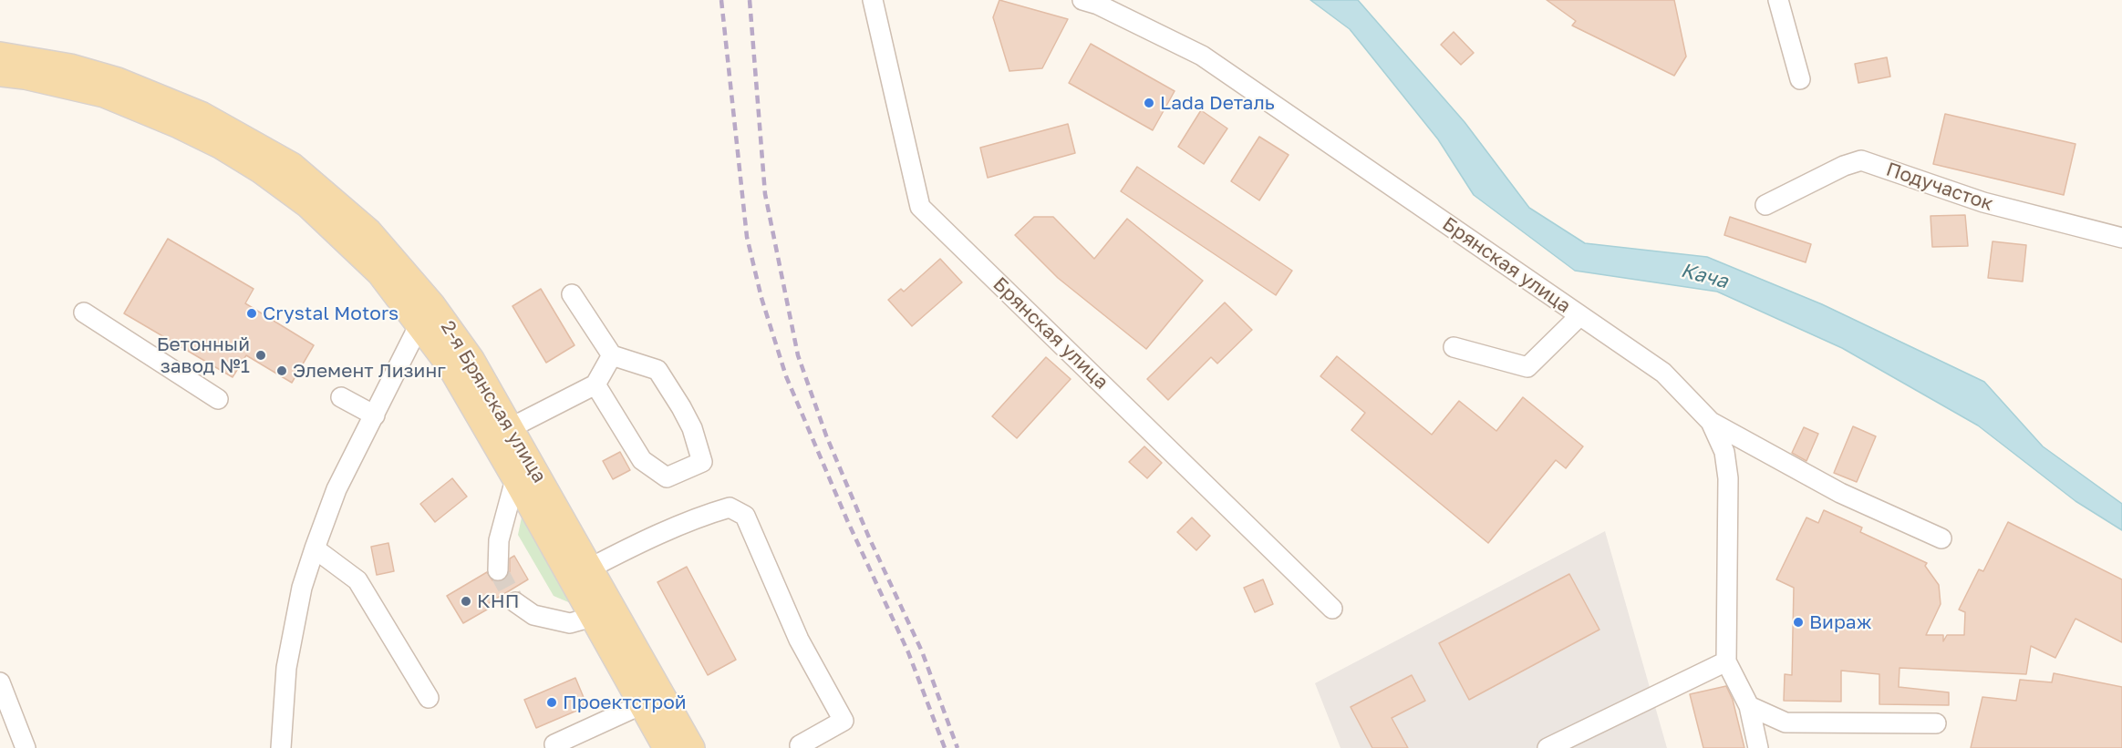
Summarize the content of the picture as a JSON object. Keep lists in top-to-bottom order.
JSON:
{
  "streets": {
    "main road": ["2-я Брянская улица"],
    "street": ["Подучасток", "Брянская улица"]
  },
  "water": ["Кача"],
  "places": [
    "Lada Dеталь",
    "Crystal Motors",
    "Бетонный завод №1",
    "Элемент Лизинг",
    "КНП",
    "Вираж",
    "Проектстрой"
  ]
}
